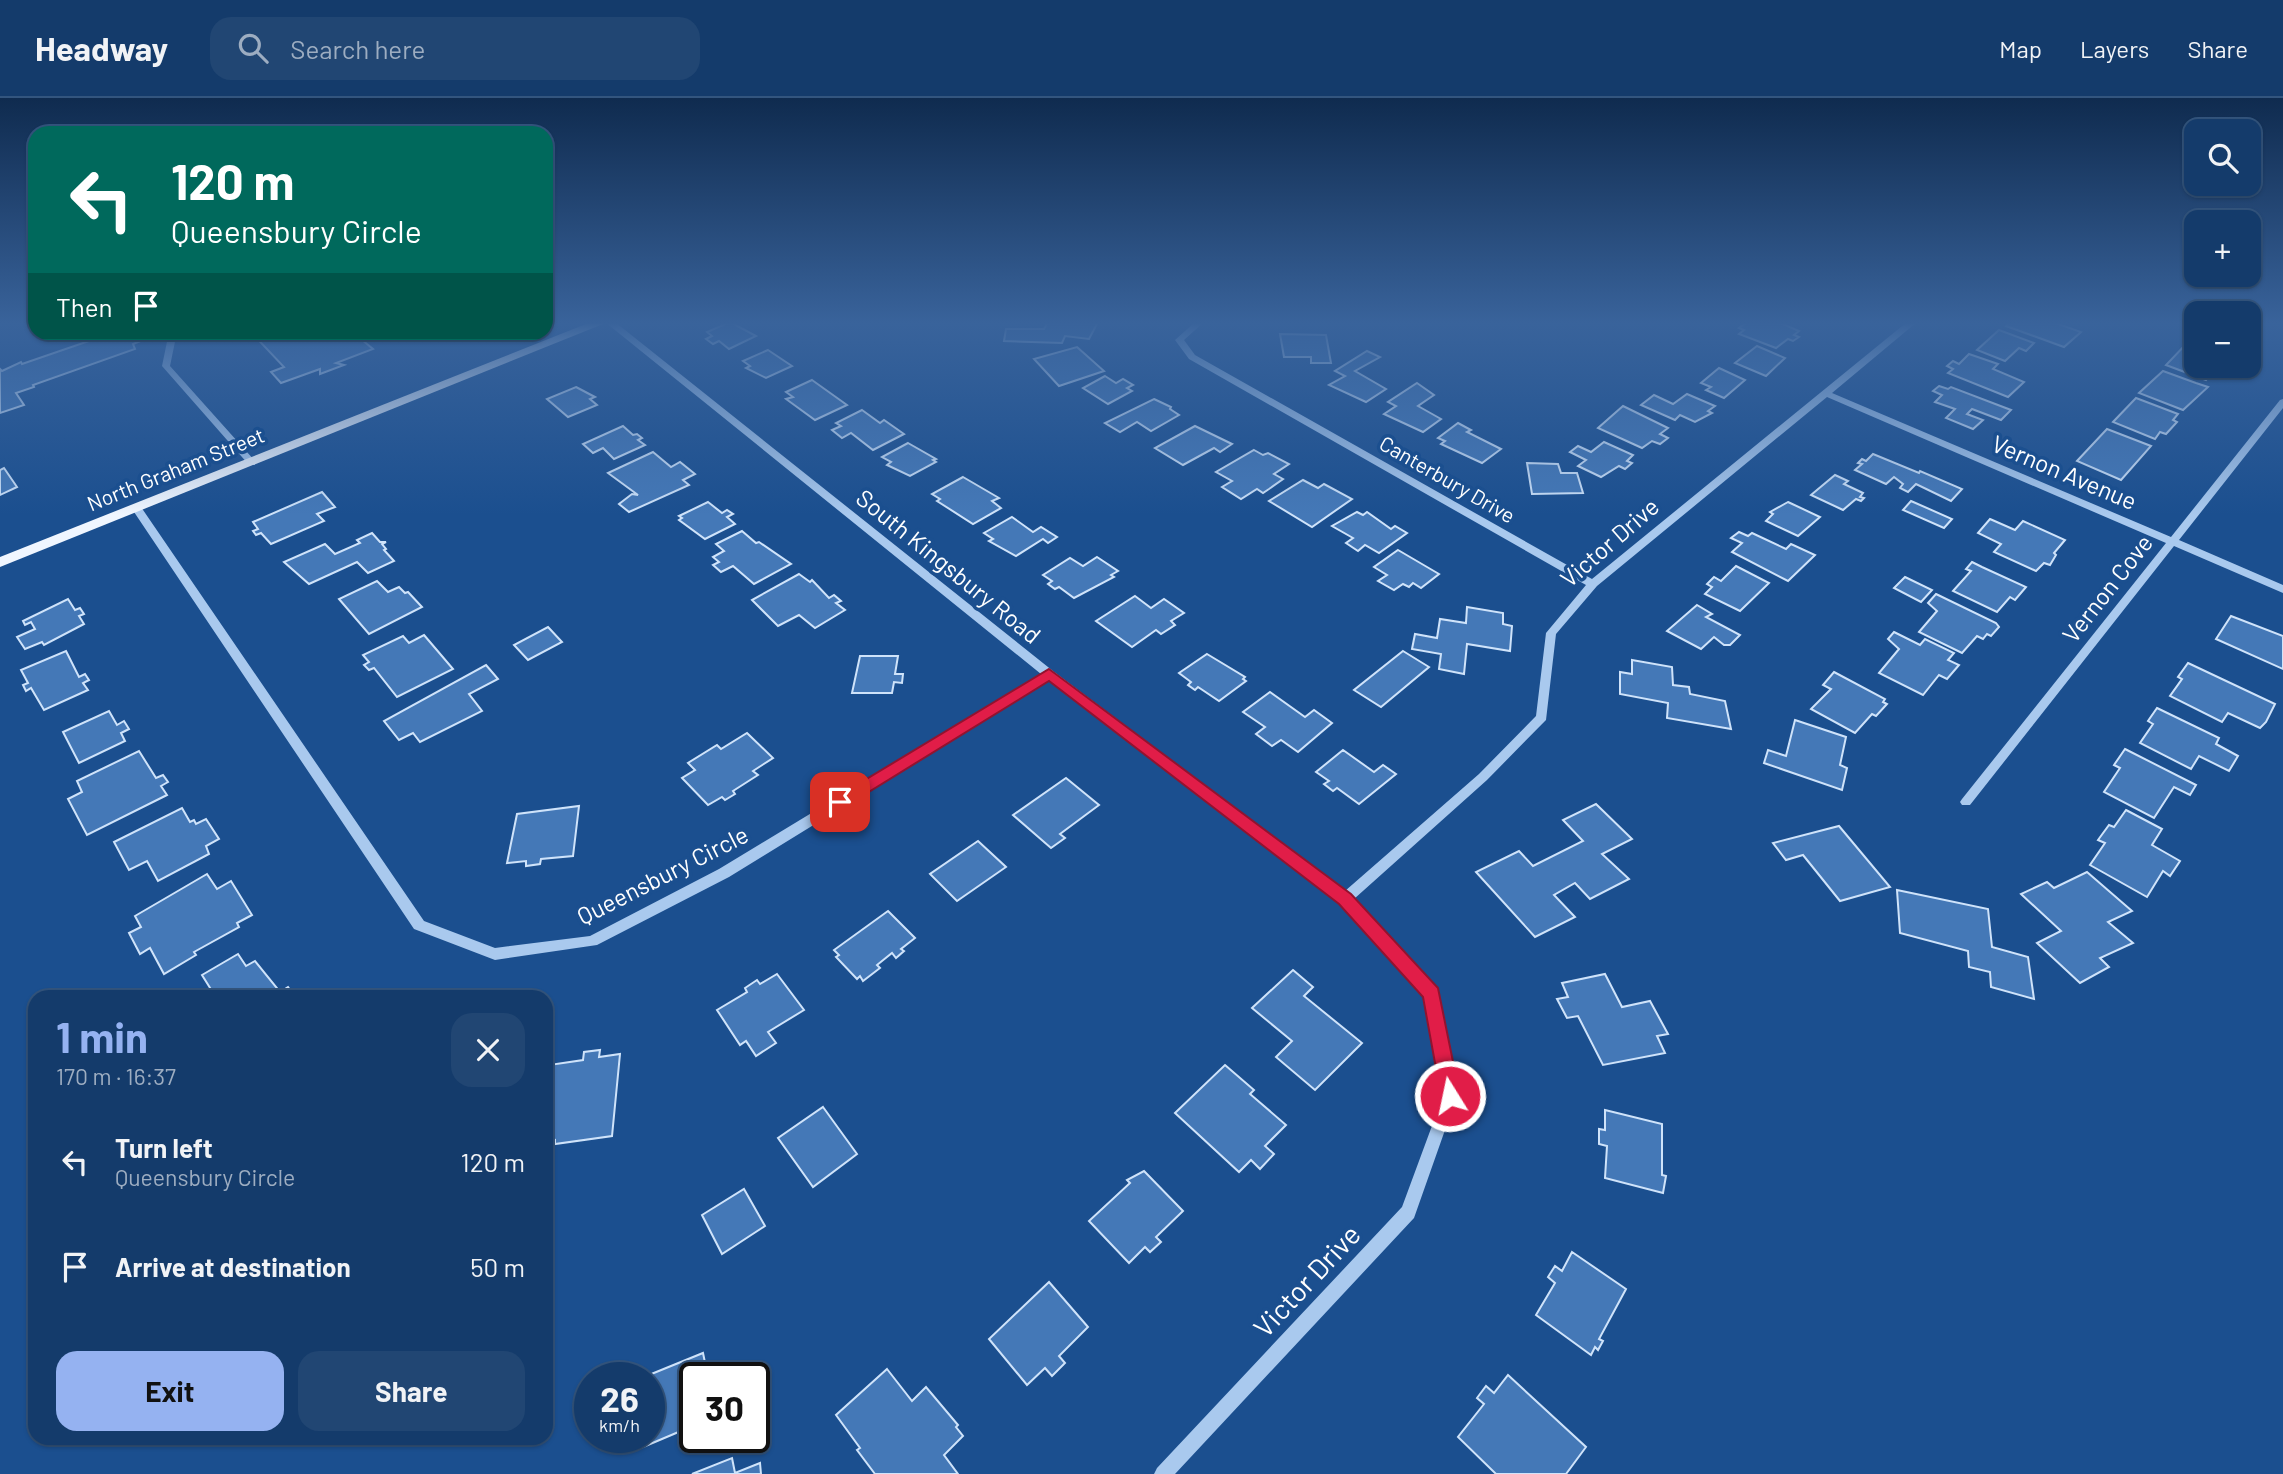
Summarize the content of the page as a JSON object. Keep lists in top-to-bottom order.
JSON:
{
  "streets": {
    "main road": ["North Graham Street"],
    "street": [
      "Vernon Avenue",
      "Canterbury Drive",
      "Victor Drive",
      "South Kingsbury Road",
      "Vernon Cove",
      "Queensbury Circle"
    ]
  },
  "crossings": [
    ["North Graham Street", "Queensbury Circle"],
    ["Vernon Avenue", "Victor Drive"],
    ["Vernon Avenue", "Vernon Cove"],
    ["Canterbury Drive", "Victor Drive"],
    ["Victor Drive", "South Kingsbury Road"],
    ["South Kingsbury Road", "Queensbury Circle"]
  ],
  "page": {
    "header": "Headway",
    "search": "Search here",
    "nav": ["Map", "Layers", "Share"],
    "map_buttons": ["+", "−"],
    "turn": ["120 m", "Queensbury Circle"],
    "then": "Then",
    "heading": ["1 min", "170 m · 16:37"],
    "list": [
      {
        "name": "Turn left",
        "note": "Queensbury Circle",
        "value": "120 m"
      },
      {
        "name": "Arrive at destination",
        "value": "50 m"
      }
    ],
    "buttons": ["Exit", "Share"],
    "speed": "26 km/h",
    "limit": "30"
  }
}
